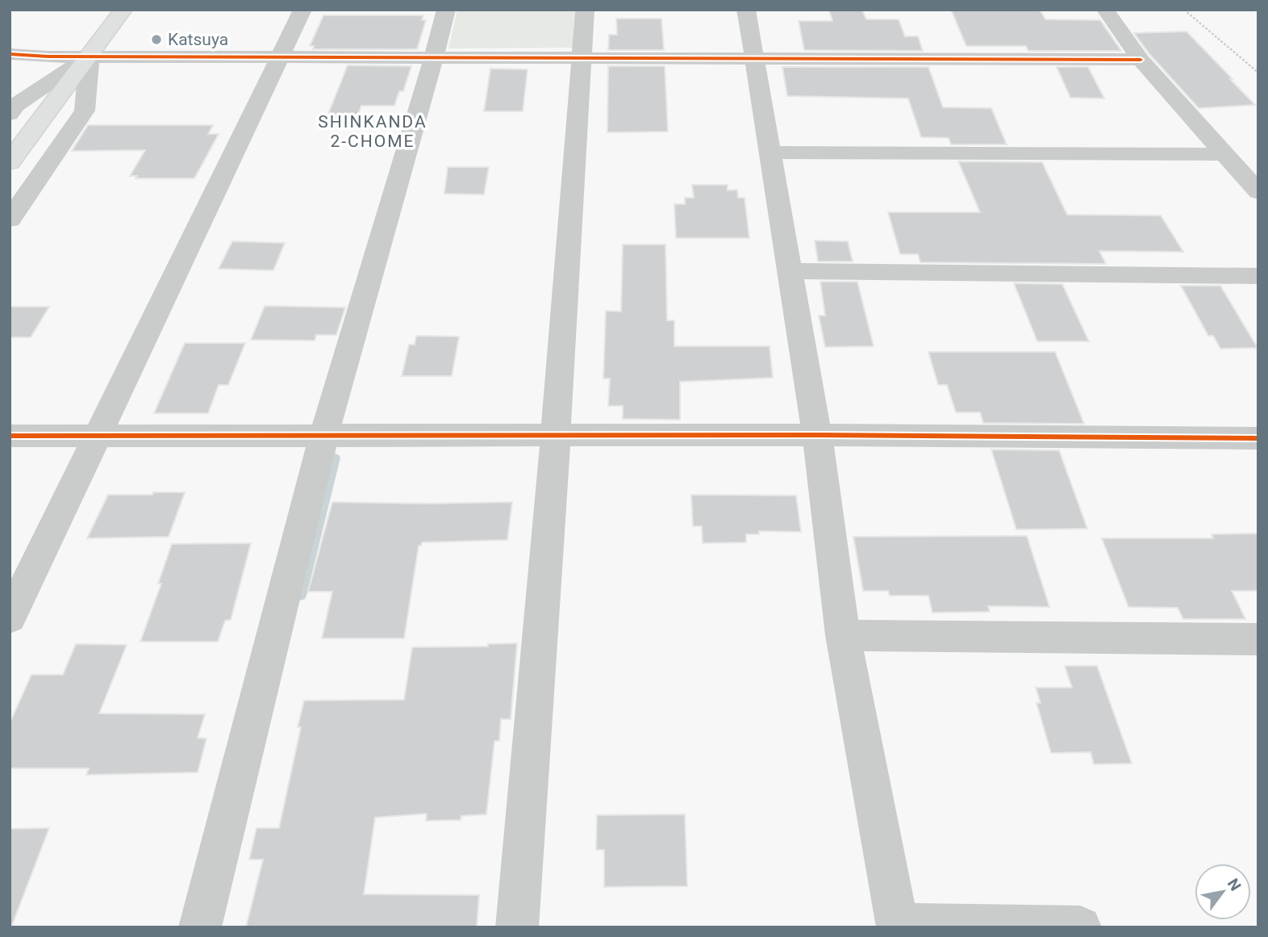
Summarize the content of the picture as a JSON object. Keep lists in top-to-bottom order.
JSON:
{
  "districts": ["SHINKANDA 2-CHOME"],
  "places": ["Katsuya"],
  "north": "top right"
}
